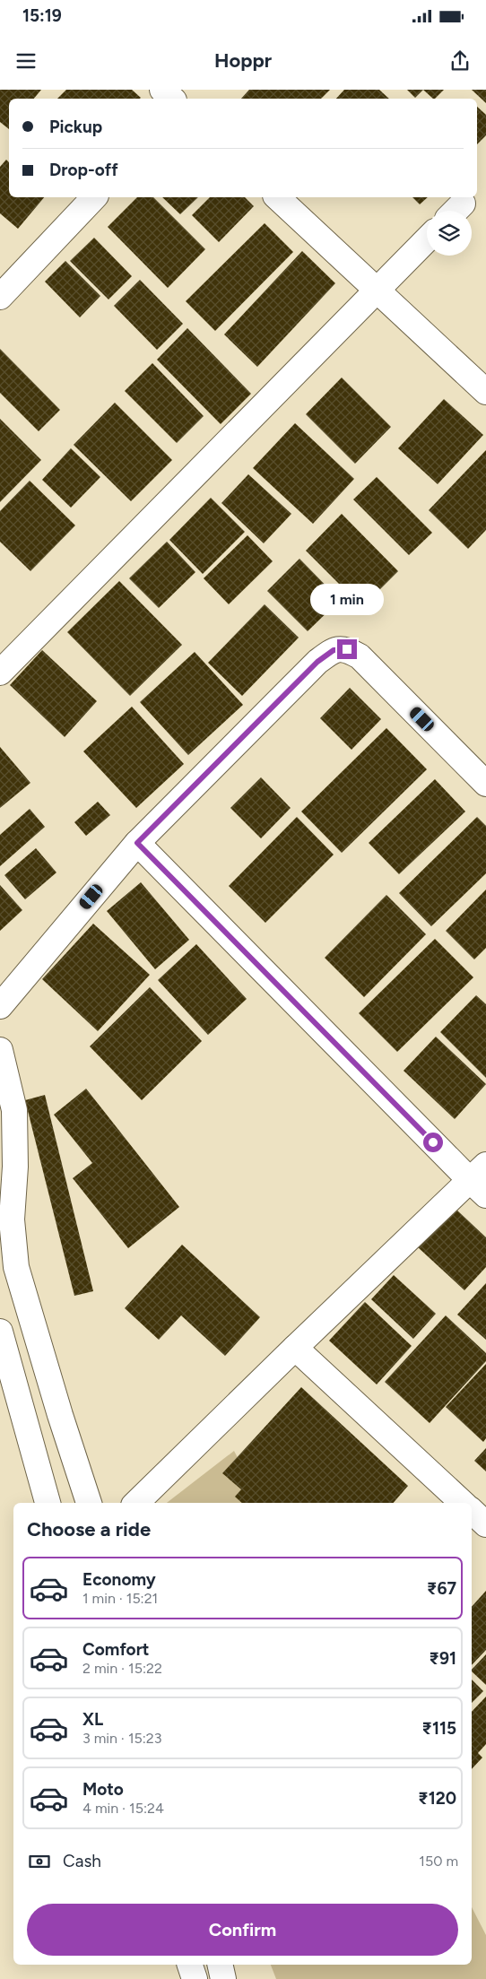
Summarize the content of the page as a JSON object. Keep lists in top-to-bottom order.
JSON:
{
  "page": {
    "status": "15:19",
    "header": "Hoppr",
    "banner": ["Pickup", "Drop-off"],
    "bubble": "1 min",
    "heading": "Choose a ride",
    "list": [
      {
        "name": "Economy",
        "note": "1 min · 15:21",
        "value": "₹67"
      },
      {
        "name": "Comfort",
        "note": "2 min · 15:22",
        "value": "₹91"
      },
      {
        "name": "XL",
        "note": "3 min · 15:23",
        "value": "₹115"
      },
      {
        "name": "Moto",
        "note": "4 min · 15:24",
        "value": "₹120"
      }
    ],
    "pay": ["Cash", "150 m"],
    "buttons": "Confirm"
  }
}
